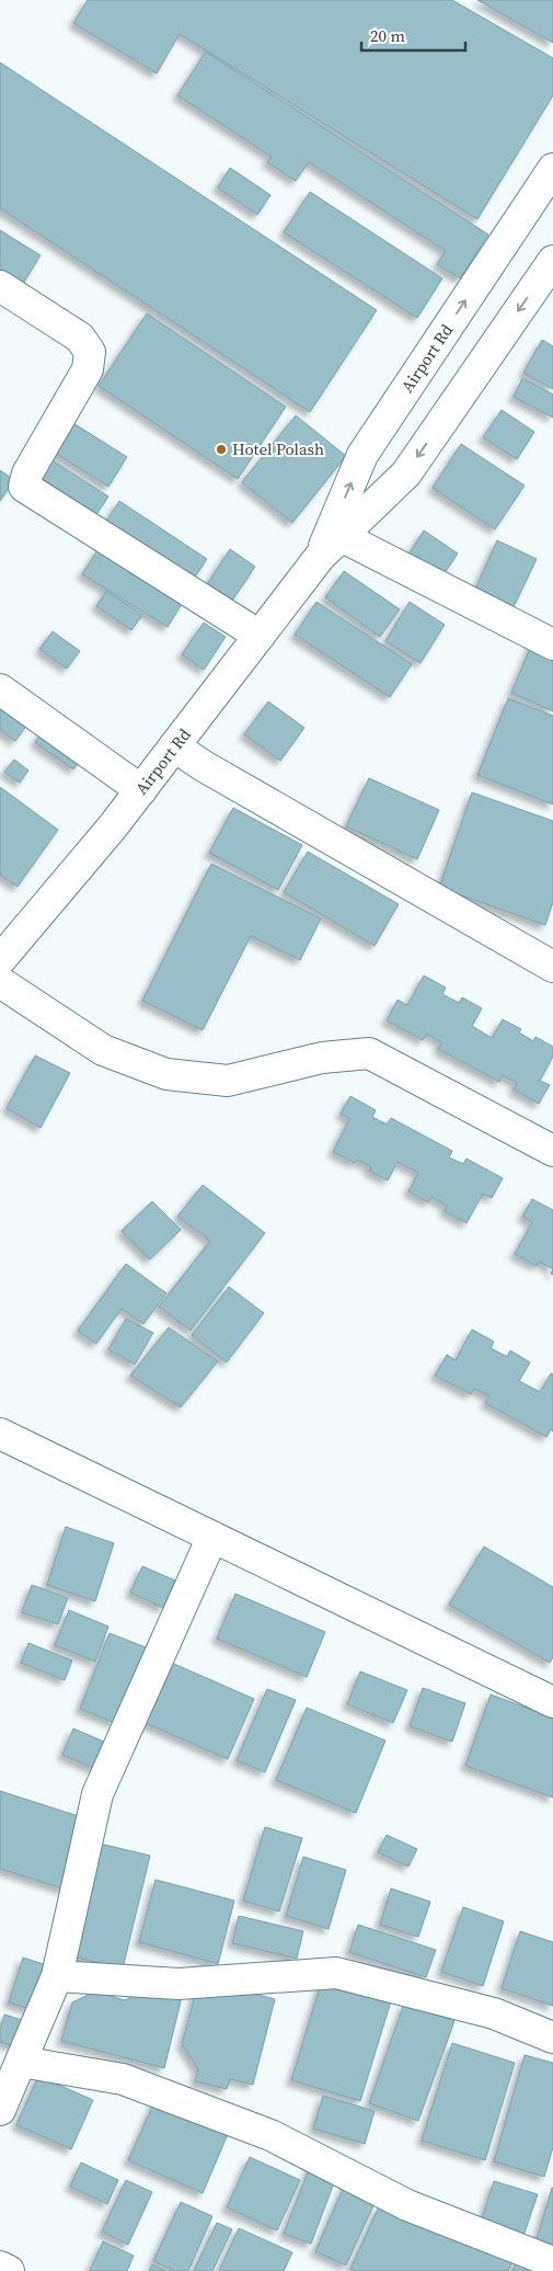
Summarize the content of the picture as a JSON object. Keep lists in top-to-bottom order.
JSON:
{
  "streets": {
    "street": ["Airport Rd"]
  },
  "places": ["Hotel Polash"],
  "scale_bar": "20 m"
}
